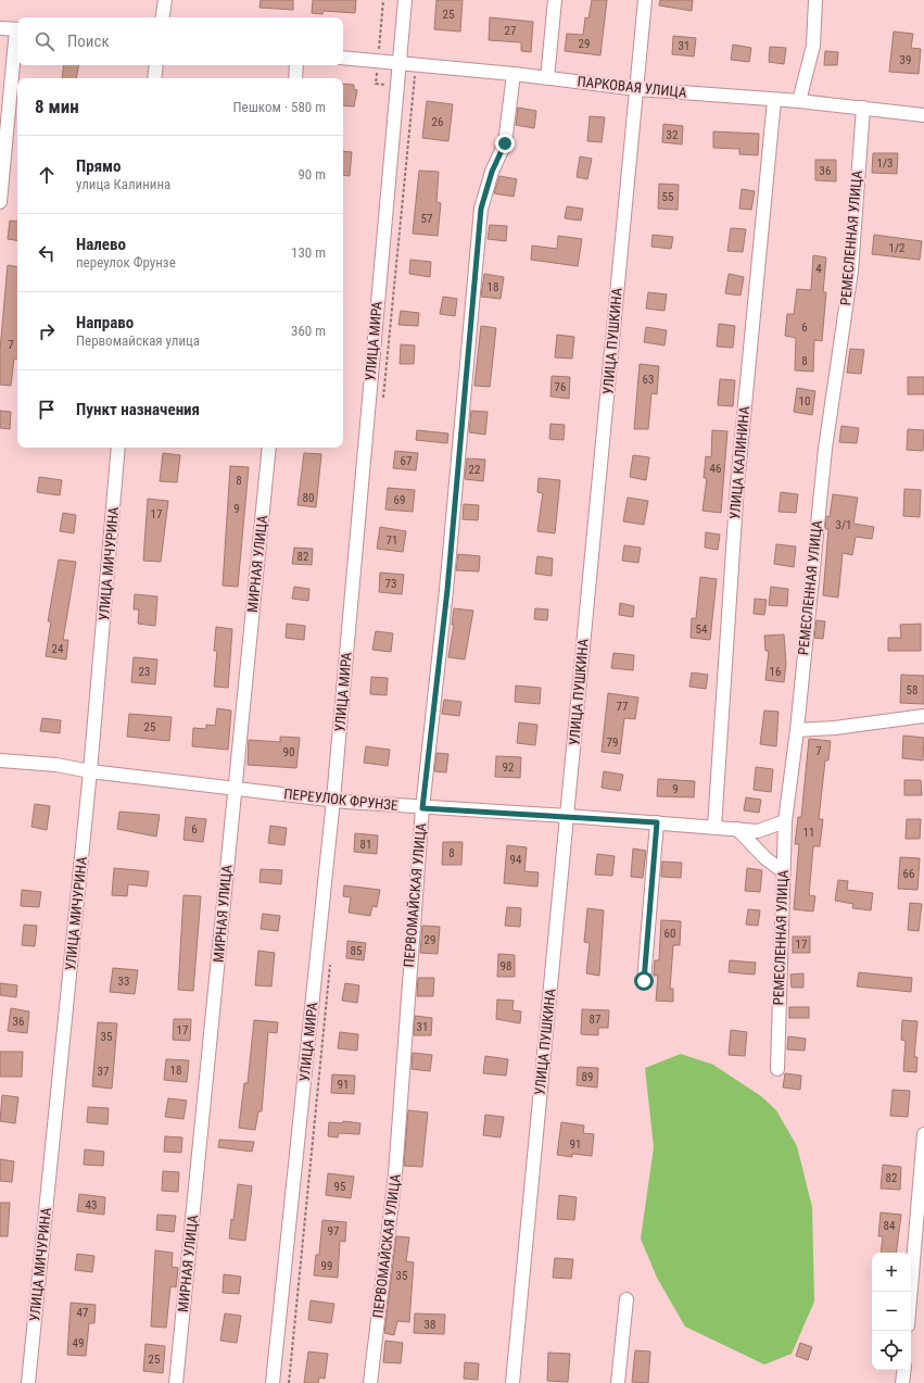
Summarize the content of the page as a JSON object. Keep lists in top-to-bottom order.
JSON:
{
  "streets": {
    "street": [
      "ПАРКОВАЯ УЛИЦА",
      "РЕМЕСЛЕННАЯ УЛИЦА",
      "УЛИЦА МИРА",
      "УЛИЦА ПУШКИНА",
      "УЛИЦА КАЛИНИНА",
      "УЛИЦА МИЧУРИНА",
      "МИРНАЯ УЛИЦА",
      "ПЕРЕУЛОК ФРУНЗЕ",
      "ПЕРВОМАЙСКАЯ УЛИЦА"
    ]
  },
  "crossings": [
    ["ПАРКОВАЯ УЛИЦА", "РЕМЕСЛЕННАЯ УЛИЦА"],
    ["ПАРКОВАЯ УЛИЦА", "УЛИЦА МИРА"],
    ["ПАРКОВАЯ УЛИЦА", "УЛИЦА ПУШКИНА"],
    ["ПАРКОВАЯ УЛИЦА", "УЛИЦА КАЛИНИНА"],
    ["ПАРКОВАЯ УЛИЦА", "ПЕРВОМАЙСКАЯ УЛИЦА"],
    ["РЕМЕСЛЕННАЯ УЛИЦА", "ПЕРЕУЛОК ФРУНЗЕ"],
    ["УЛИЦА МИРА", "ПЕРЕУЛОК ФРУНЗЕ"],
    ["УЛИЦА ПУШКИНА", "ПЕРЕУЛОК ФРУНЗЕ"],
    ["УЛИЦА КАЛИНИНА", "ПЕРЕУЛОК ФРУНЗЕ"],
    ["УЛИЦА МИЧУРИНА", "ПЕРЕУЛОК ФРУНЗЕ"],
    ["МИРНАЯ УЛИЦА", "ПЕРЕУЛОК ФРУНЗЕ"],
    ["ПЕРЕУЛОК ФРУНЗЕ", "ПЕРВОМАЙСКАЯ УЛИЦА"]
  ],
  "house_numbers": [
    "25",
    "27",
    "29",
    "31",
    "39",
    "26",
    "32",
    "1/3",
    "36",
    "55",
    "57",
    "1/2",
    "4",
    "18",
    "6",
    "7",
    "8",
    "63",
    "76",
    "10",
    "67",
    "46",
    "22",
    "8",
    "80",
    "69",
    "9",
    "17",
    "3/1",
    "71",
    "82",
    "73",
    "54",
    "24",
    "23",
    "16",
    "58",
    "77",
    "25",
    "79",
    "7",
    "90",
    "92",
    "9",
    "6",
    "11",
    "81",
    "8",
    "94",
    "66",
    "60",
    "29",
    "17",
    "85",
    "98",
    "33",
    "87",
    "36",
    "31",
    "17",
    "35",
    "18",
    "37",
    "89",
    "91",
    "91",
    "82",
    "95",
    "43",
    "84",
    "97",
    "99",
    "35",
    "47",
    "38",
    "49",
    "25"
  ],
  "page": {
    "search": "Поиск",
    "heading": ["8 мин", "Пешком · 580 m"],
    "list": [
      ["Прямо", "улица Калинина", "90 m"],
      ["Налево", "переулок Фрунзе", "130 m"],
      ["Направо", "Первомайская улица", "360 m"],
      "Пункт назначения"
    ],
    "map_buttons": ["+", "−"]
  }
}
